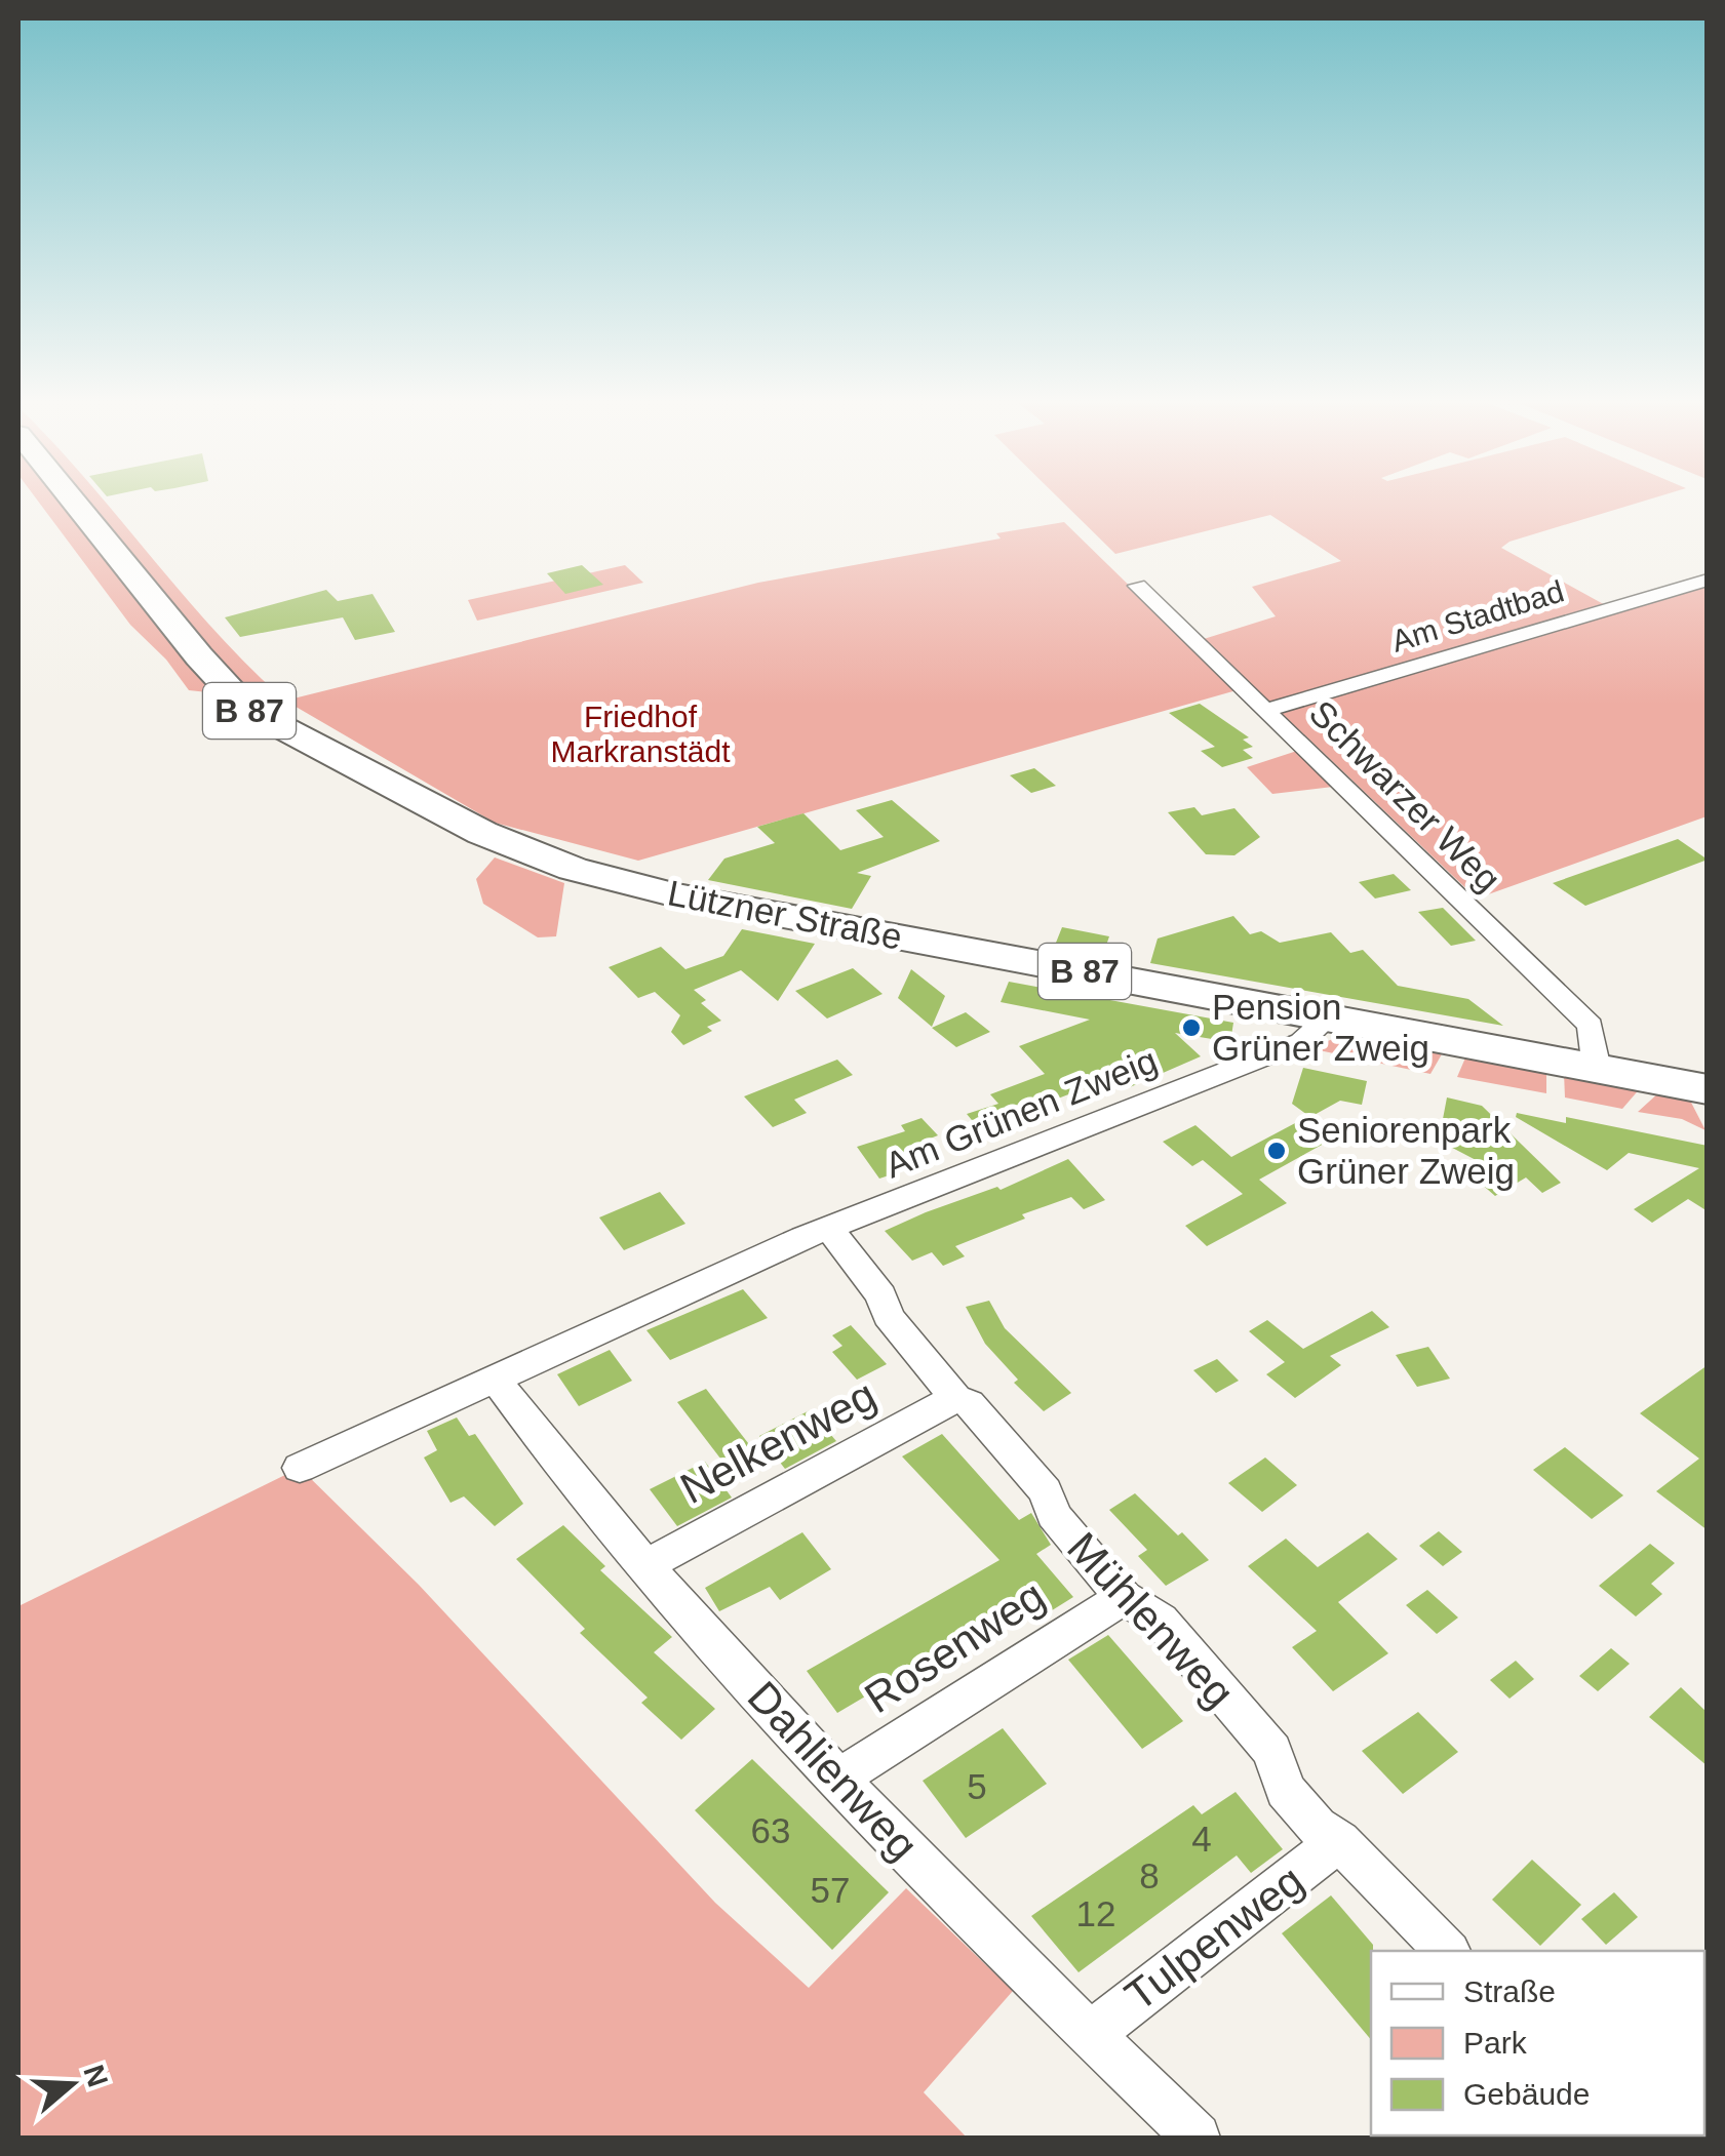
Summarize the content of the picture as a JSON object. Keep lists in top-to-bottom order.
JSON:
{
  "streets": {
    "main road": ["B 87", "Lützner Straße"],
    "street": [
      "Am Stadtbad",
      "Schwarzer Weg",
      "Am Grünen Zweig",
      "Nelkenweg",
      "Mühlenweg",
      "Rosenweg",
      "Dahlienweg",
      "Tulpenweg"
    ]
  },
  "crossings": [
    ["Am Stadtbad", "Schwarzer Weg"],
    ["Schwarzer Weg", "Lützner Straße"],
    ["Lützner Straße", "Am Grünen Zweig"],
    ["Am Grünen Zweig", "Mühlenweg"],
    ["Nelkenweg", "Mühlenweg"],
    ["Nelkenweg", "Dahlienweg"],
    ["Mühlenweg", "Rosenweg"],
    ["Mühlenweg", "Tulpenweg"],
    ["Rosenweg", "Dahlienweg"],
    ["Dahlienweg", "Tulpenweg"]
  ],
  "parks": ["Friedhof Markranstädt"],
  "places": ["Pension Grüner Zweig", "Seniorenpark Grüner Zweig"],
  "house_numbers": [
    "5",
    "63",
    "4",
    "8",
    "57",
    "12"
  ],
  "legend": ["Straße", "Park", "Gebäude"],
  "north": "right"
}
